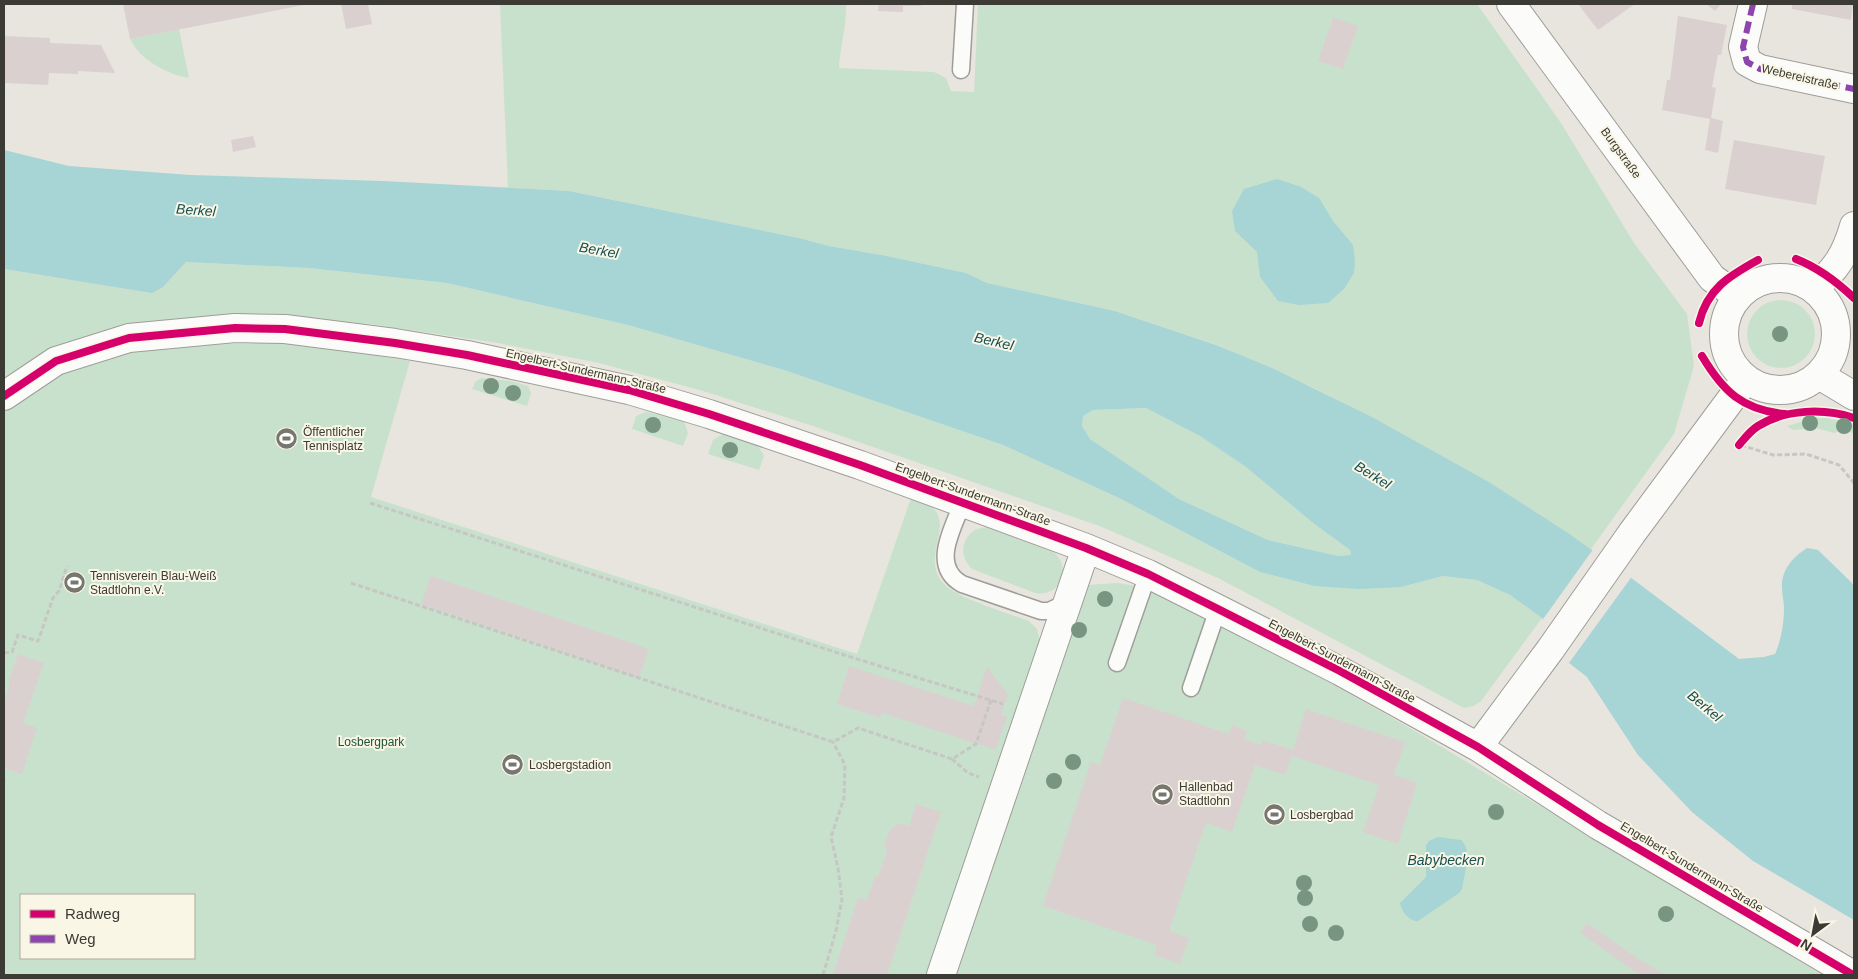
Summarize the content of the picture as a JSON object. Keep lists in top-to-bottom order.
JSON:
{
  "streets": {
    "street": ["Webereistraße", "Burgstraße", "Engelbert-Sundermann-Straße"]
  },
  "water": ["Berkel", "Babybecken"],
  "parks": ["Losbergpark"],
  "places": {
    "sports": [
      "Öffentlicher Tennisplatz",
      "Tennisverein Blau-Weiß Stadtlohn e.V.",
      "Losbergstadion",
      "Hallenbad Stadtlohn",
      "Losbergbad"
    ]
  },
  "legend": ["Radweg", "Weg"],
  "north": "bottom left"
}
